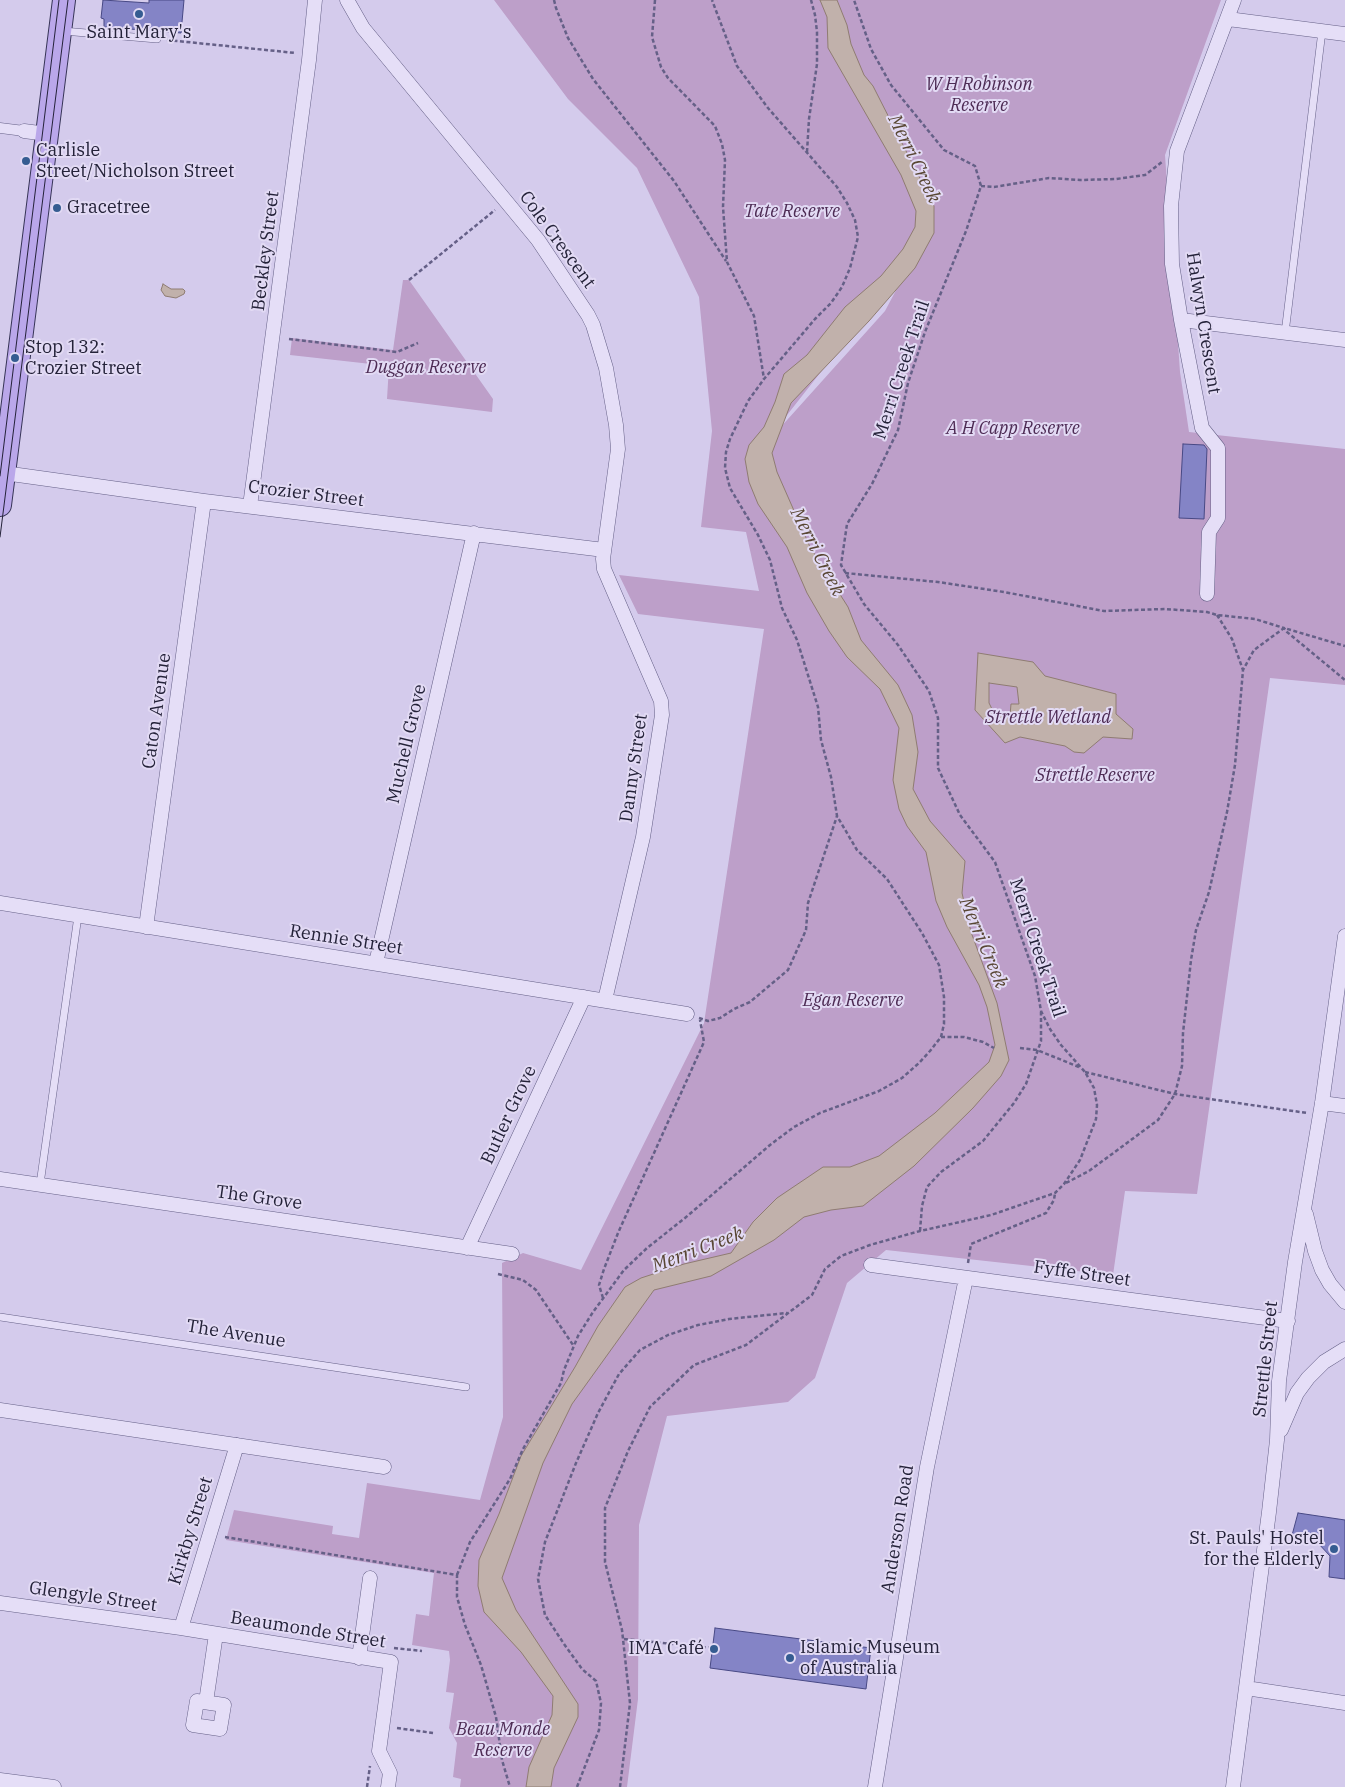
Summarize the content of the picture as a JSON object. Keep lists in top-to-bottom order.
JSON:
{
  "streets": {
    "street": [
      "Cole Crescent",
      "Beckley Street",
      "Halwyn Crescent",
      "Crozier Street",
      "Caton Avenue",
      "Muchell Grove",
      "Danny Street",
      "Rennie Street",
      "Butler Grove",
      "The Grove",
      "Fyffe Street",
      "Strettle Street",
      "Anderson Road",
      "Kirkby Street",
      "Glengyle Street",
      "Beaumonde Street"
    ],
    "lane": ["The Avenue"],
    "path": ["Merri Creek Trail"]
  },
  "crossings": [
    ["Cole Crescent", "Crozier Street"],
    ["Cole Crescent", "Danny Street"],
    ["Beckley Street", "Crozier Street"],
    ["Crozier Street", "Caton Avenue"],
    ["Crozier Street", "Muchell Grove"],
    ["Crozier Street", "Danny Street"],
    ["Caton Avenue", "Rennie Street"],
    ["Muchell Grove", "Rennie Street"],
    ["Danny Street", "Rennie Street"],
    ["Rennie Street", "Butler Grove"],
    ["Butler Grove", "The Grove"],
    ["Fyffe Street", "Strettle Street"],
    ["Fyffe Street", "Anderson Road"],
    ["Kirkby Street", "Glengyle Street"],
    ["Kirkby Street", "Beaumonde Street"],
    ["Glengyle Street", "Beaumonde Street"]
  ],
  "water": ["Merri Creek"],
  "parks": [
    "W H Robinson Reserve",
    "Tate Reserve",
    "Duggan Reserve",
    "A H Capp Reserve",
    "Strettle Wetland",
    "Strettle Reserve",
    "Egan Reserve",
    "Beau Monde Reserve"
  ],
  "places": [
    "Saint Mary's",
    "Carlisle Street/Nicholson Street",
    "Gracetree",
    "Stop 132: Crozier Street",
    "St. Pauls' Hostel for the Elderly",
    "IMA Café",
    "Islamic Museum of Australia"
  ]
}
